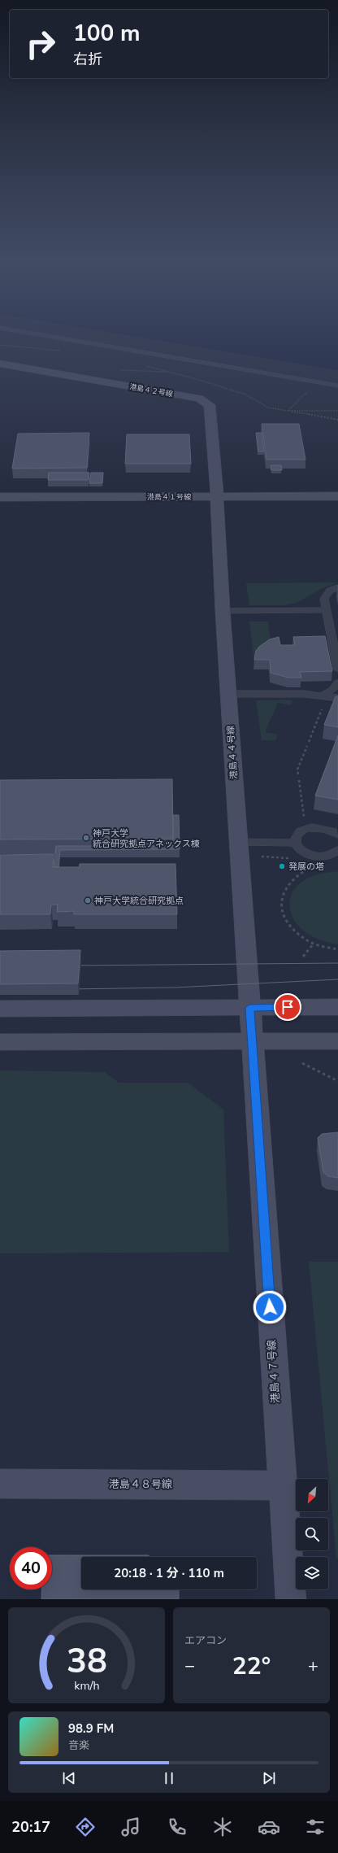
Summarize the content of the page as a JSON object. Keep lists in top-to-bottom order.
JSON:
{
  "streets": {
    "street": [
      "港島４２号線",
      "港島４１号線",
      "港島４４号線",
      "港島４７号線",
      "港島４８号線"
    ]
  },
  "crossings": [
    ["港島４２号線", "港島４１号線"],
    ["港島４２号線", "港島４４号線"],
    ["港島４１号線", "港島４４号線"],
    ["港島４４号線", "港島４７号線"],
    ["港島４７号線", "港島４８号線"]
  ],
  "places": ["神戸大学 統合研究拠点アネックス棟", "発展の塔", "神戸大学統合研究拠点"],
  "north": "bottom left",
  "page": {
    "turn": ["100 m", "右折"],
    "limit": "40",
    "trip": "20:18 · 1 分 · 110 m",
    "tile": "エアコン",
    "heat": ["−", "22°", "+"],
    "song": ["98.9 FM", "音楽"],
    "tabs": "20:17",
    "gauge": ["38", "km/h"]
  }
}
